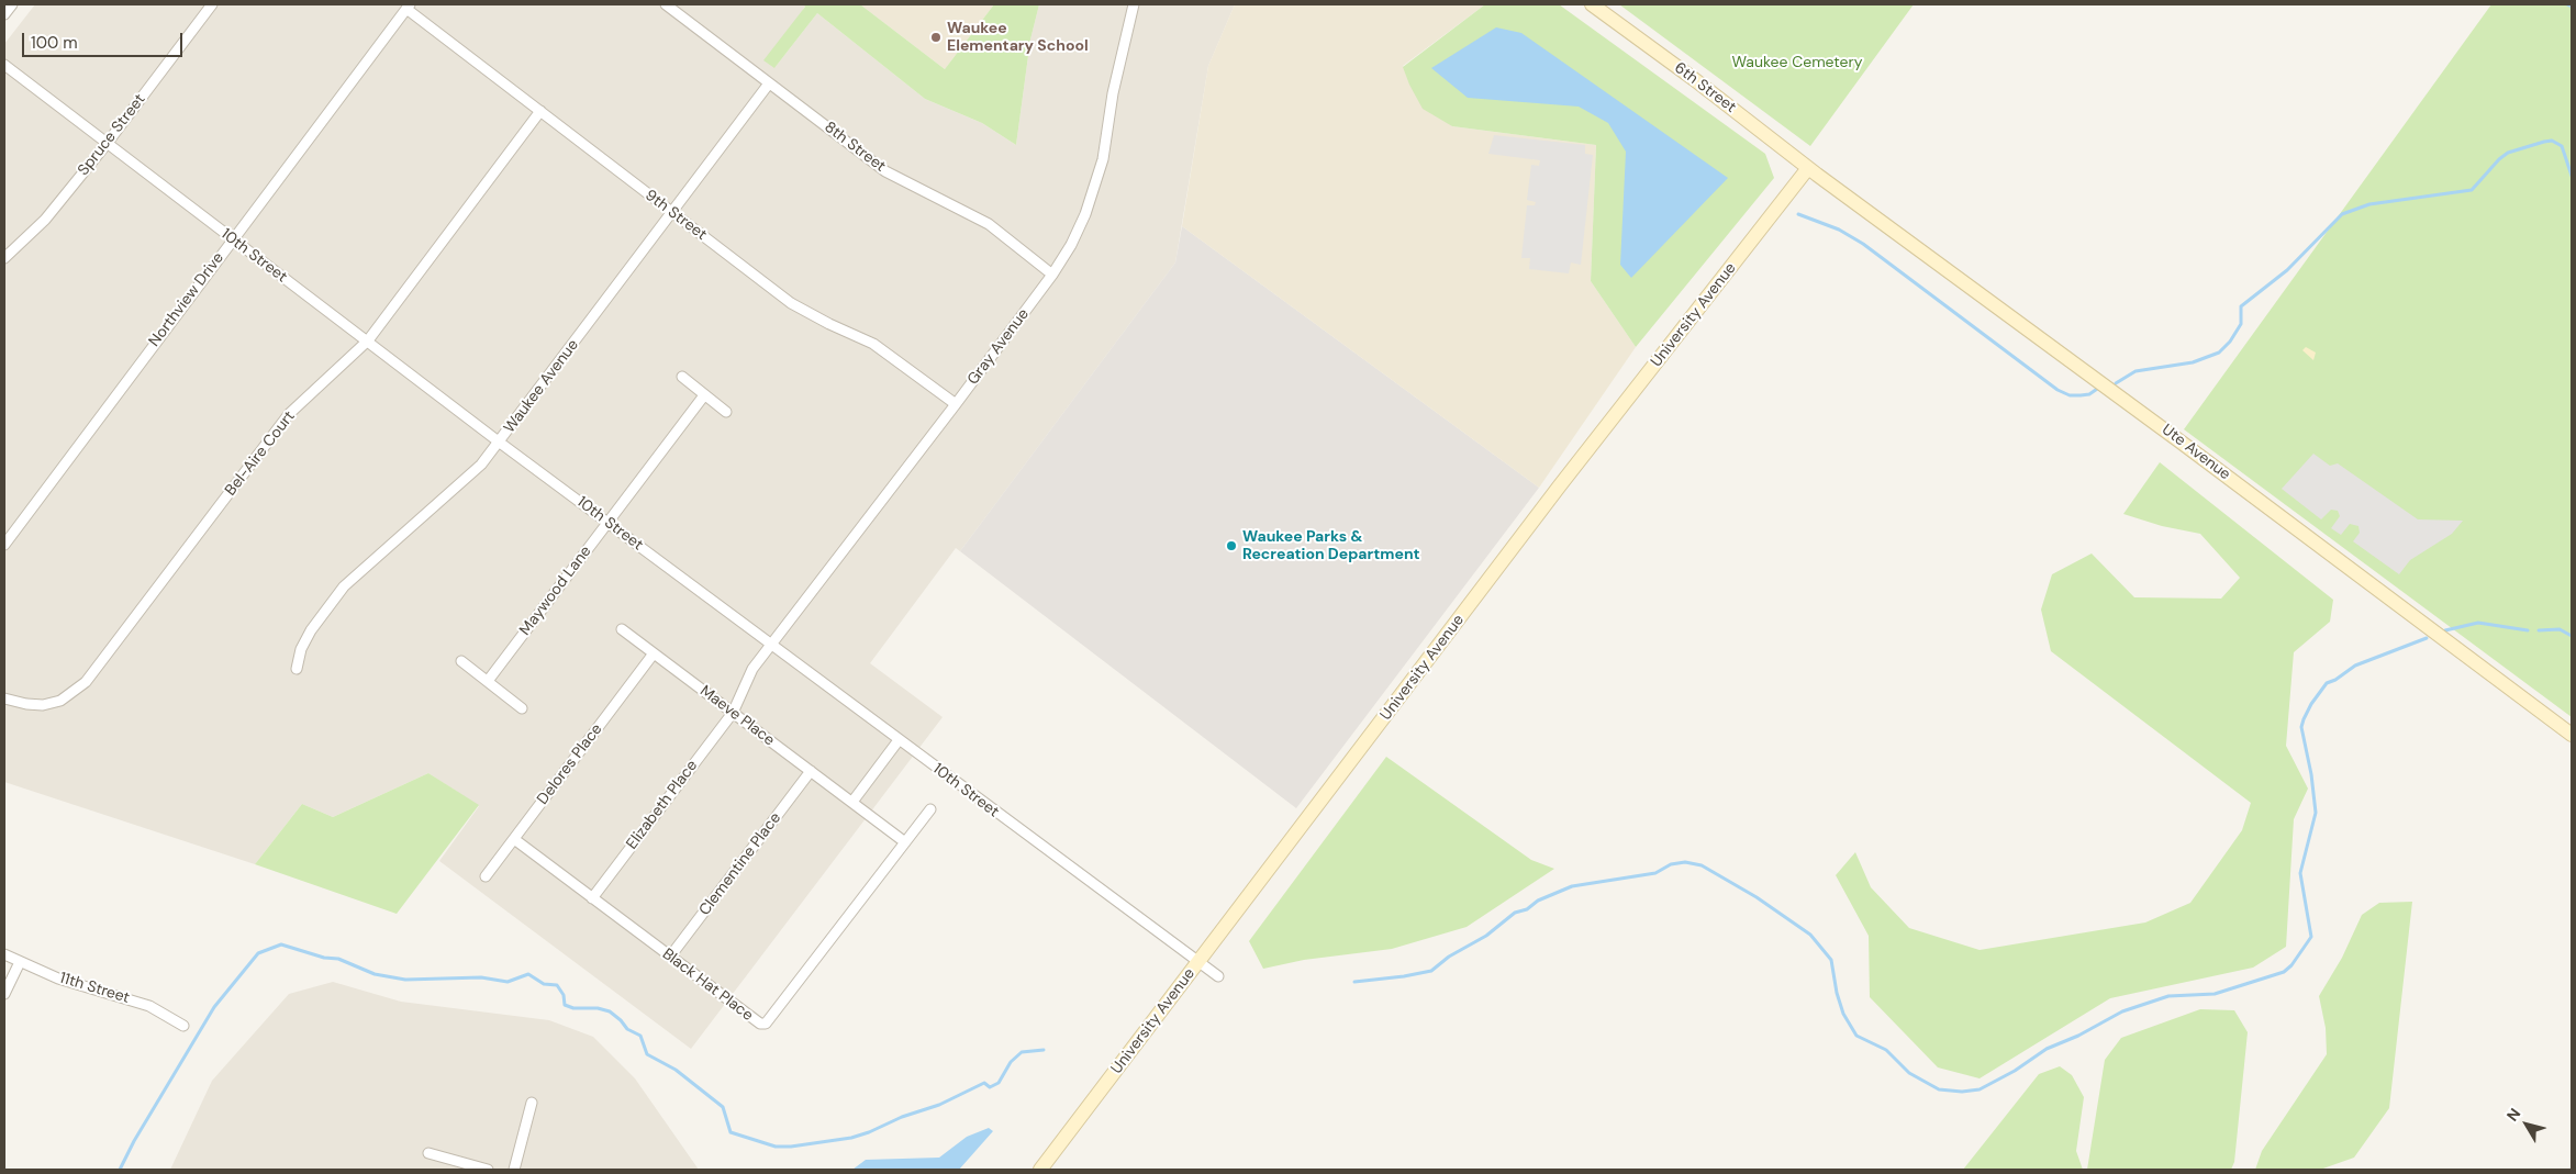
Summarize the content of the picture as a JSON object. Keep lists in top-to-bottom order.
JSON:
{
  "streets": {
    "street": [
      "6th Street",
      "Spruce Street",
      "8th Street",
      "9th Street",
      "10th Street",
      "Northview Drive",
      "University Avenue",
      "Gray Avenue",
      "Waukee Avenue",
      "Ute Avenue",
      "Bel-Aire Court",
      "Maywood Lane",
      "Maeve Place",
      "Delores Place",
      "Elizabeth Place",
      "Clementine Place",
      "Black Hat Place",
      "11th Street"
    ]
  },
  "crossings": [
    ["6th Street", "University Avenue"],
    ["6th Street", "Ute Avenue"],
    ["Spruce Street", "10th Street"],
    ["8th Street", "Gray Avenue"],
    ["8th Street", "Waukee Avenue"],
    ["9th Street", "Northview Drive"],
    ["9th Street", "Gray Avenue"],
    ["9th Street", "Waukee Avenue"],
    ["9th Street", "Bel-Aire Court"],
    ["10th Street", "Northview Drive"],
    ["10th Street", "University Avenue"],
    ["10th Street", "Gray Avenue"],
    ["10th Street", "Waukee Avenue"],
    ["10th Street", "Bel-Aire Court"],
    ["10th Street", "Maywood Lane"],
    ["10th Street", "Elizabeth Place"],
    ["University Avenue", "Ute Avenue"],
    ["Gray Avenue", "Elizabeth Place"],
    ["Maeve Place", "Delores Place"],
    ["Maeve Place", "Elizabeth Place"],
    ["Maeve Place", "Clementine Place"],
    ["Maeve Place", "Black Hat Place"],
    ["Delores Place", "Black Hat Place"],
    ["Elizabeth Place", "Black Hat Place"],
    ["Clementine Place", "Black Hat Place"]
  ],
  "parks": ["Waukee Cemetery"],
  "places": ["Waukee Elementary School", "Waukee Parks & Recreation Department"],
  "scale_bar": "100 m",
  "north": "top left"
}
